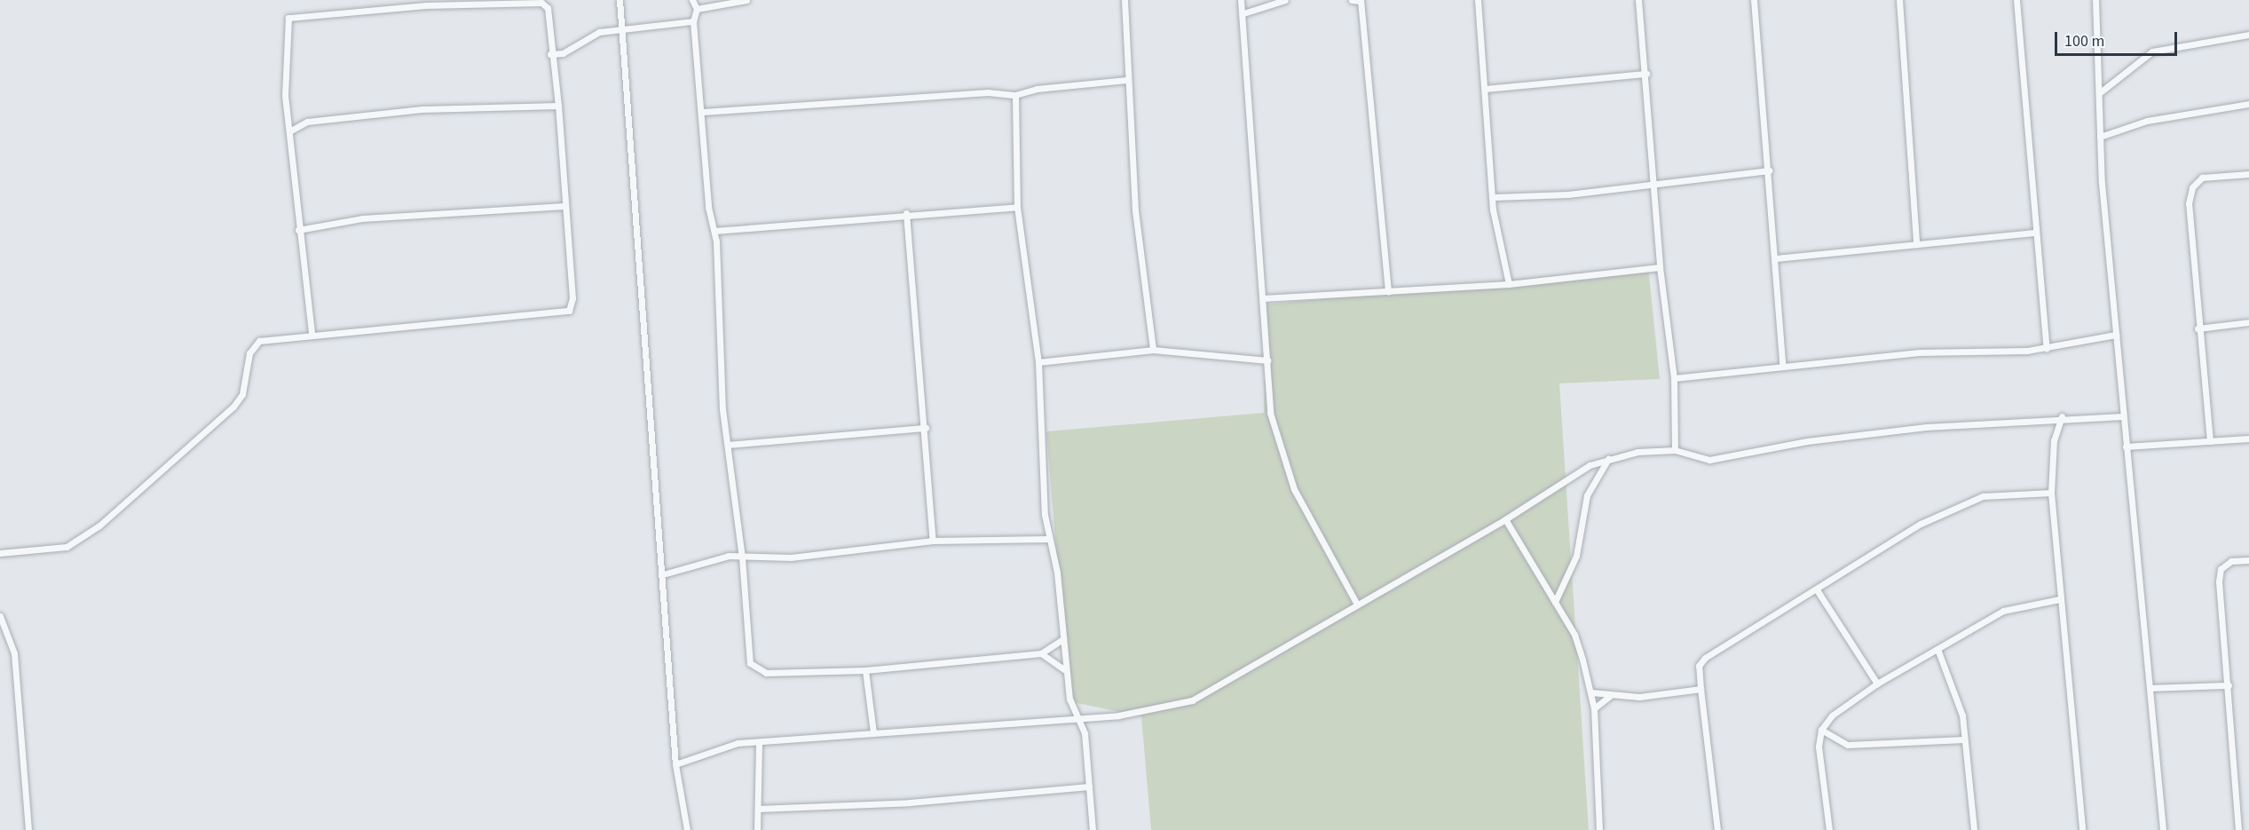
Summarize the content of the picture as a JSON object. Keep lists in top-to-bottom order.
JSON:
{
  "scale_bar": "100 m"
}
